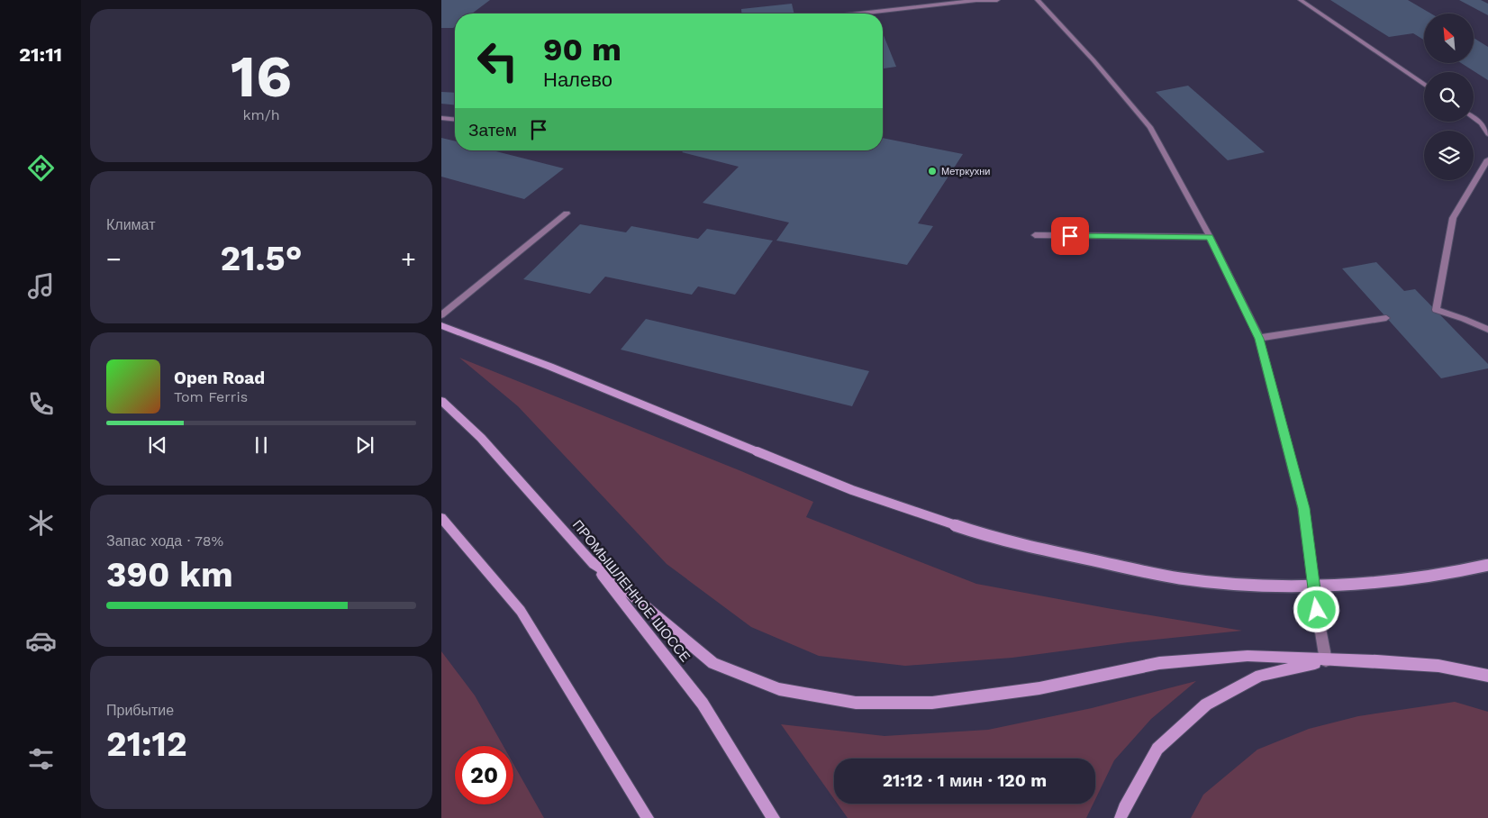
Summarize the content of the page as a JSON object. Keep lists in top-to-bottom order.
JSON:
{
  "streets": {
    "main road": ["ПРОМЫШЛЕННОЕ ШОССЕ"]
  },
  "places": ["Метркухни"],
  "north": "top left",
  "page": {
    "tabs": "21:11",
    "tile": [
      ["16", "km/h"],
      "Климат",
      ["Запас хода · 78%", "390 km"],
      ["Прибытие", "21:12"]
    ],
    "turn": ["90 m", "Налево"],
    "then": "Затем",
    "heat": ["−", "21.5°", "+"],
    "song": ["Open Road", "Tom Ferris"],
    "limit": "20",
    "trip": "21:12 · 1 мин · 120 m"
  }
}
